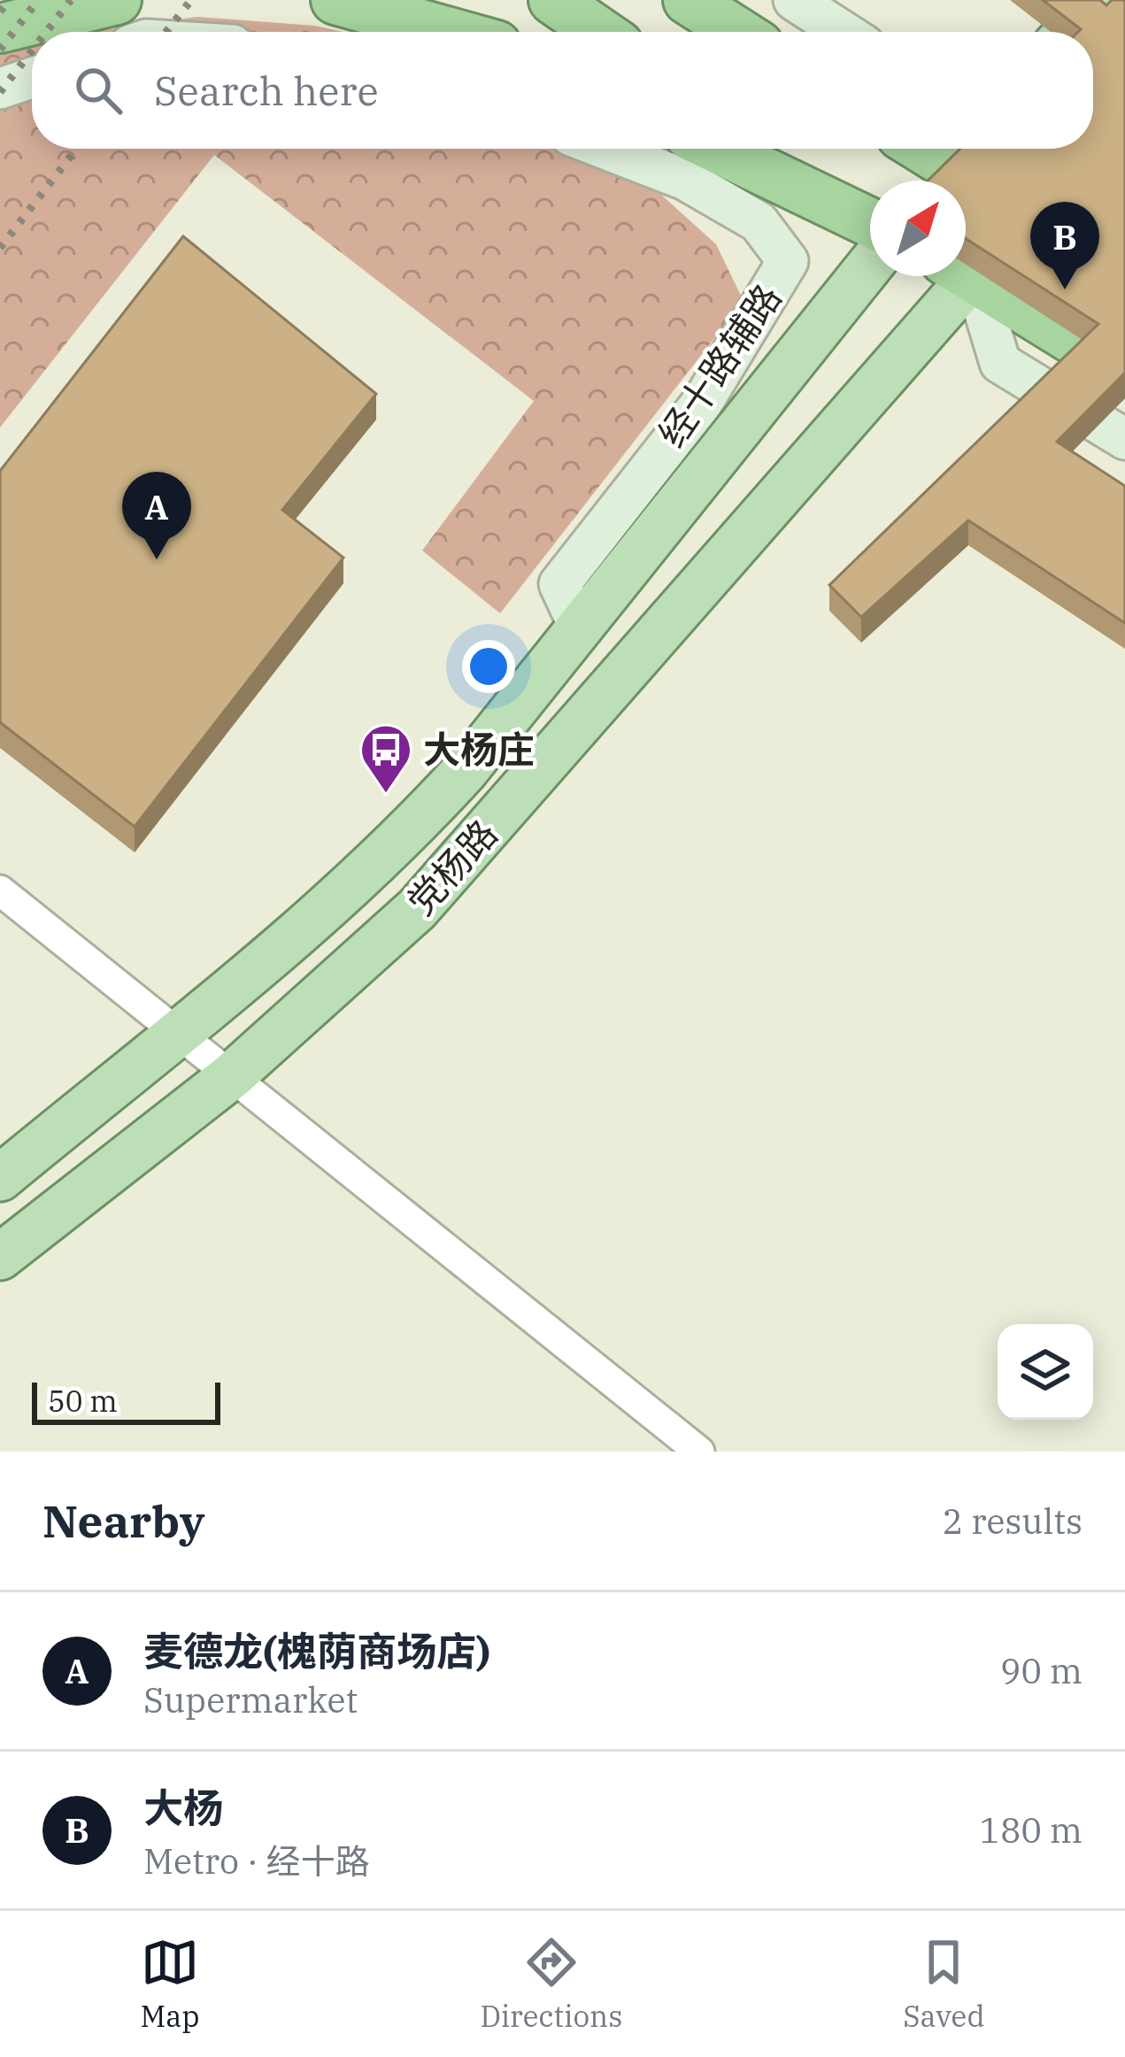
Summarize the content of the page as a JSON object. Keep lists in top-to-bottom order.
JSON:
{
  "streets": {
    "main road": ["经十路辅路", "党杨路"]
  },
  "crossings": [
    ["经十路辅路", "党杨路"]
  ],
  "places": {
    "bus stop": ["大杨庄"]
  },
  "scale_bar": "50 m",
  "north": "top right",
  "page": {
    "search": "Search here",
    "pins": ["B", "A"],
    "scale": "50 m",
    "heading": ["Nearby", "2 results"],
    "list": [
      {
        "mark": "A",
        "name": "麦德龙(槐荫商场店)",
        "note": "Supermarket",
        "value": "90 m"
      },
      {
        "mark": "B",
        "name": "大杨",
        "note": "Metro · 经十路",
        "value": "180 m"
      }
    ],
    "nav": ["Map", "Directions", "Saved"]
  }
}
